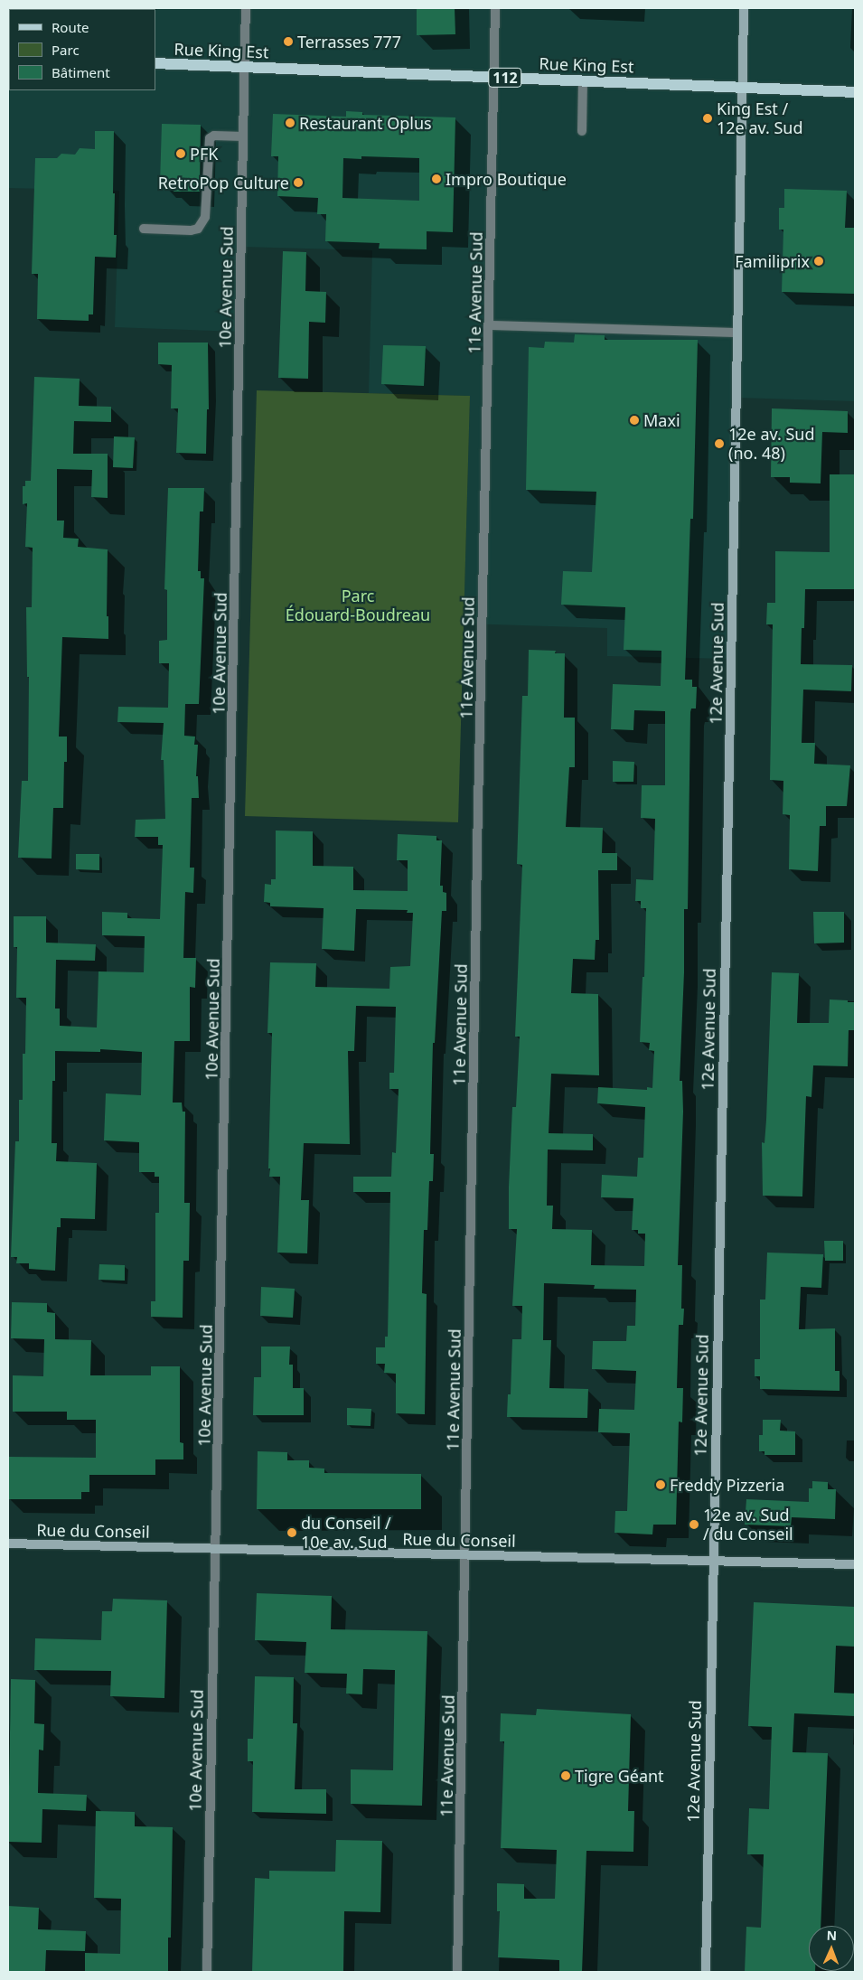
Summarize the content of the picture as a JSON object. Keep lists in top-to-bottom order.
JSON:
{
  "streets": {
    "main road": [
      "Rue King Est",
      "112",
      "12e Avenue Sud",
      "Rue du Conseil"
    ],
    "street": ["10e Avenue Sud", "11e Avenue Sud"]
  },
  "crossings": [
    ["Rue King Est", "10e Avenue Sud"],
    ["Rue King Est", "11e Avenue Sud"],
    ["Rue King Est", "12e Avenue Sud"],
    ["10e Avenue Sud", "Rue du Conseil"],
    ["11e Avenue Sud", "Rue du Conseil"],
    ["12e Avenue Sud", "Rue du Conseil"]
  ],
  "parks": ["Parc Édouard-Boudreau"],
  "places": [
    "Terrasses 777",
    "King Est / 12e av. Sud",
    "Restaurant Oplus",
    "PFK",
    "Impro Boutique",
    "RetroPop Culture",
    "Familiprix",
    "Maxi",
    "12e av. Sud (no. 48)",
    "Freddy Pizzeria",
    "12e av. Sud / du Conseil",
    "du Conseil / 10e av. Sud",
    "Tigre Géant"
  ],
  "legend": ["Route", "Parc", "Bâtiment"],
  "north": "top"
}
